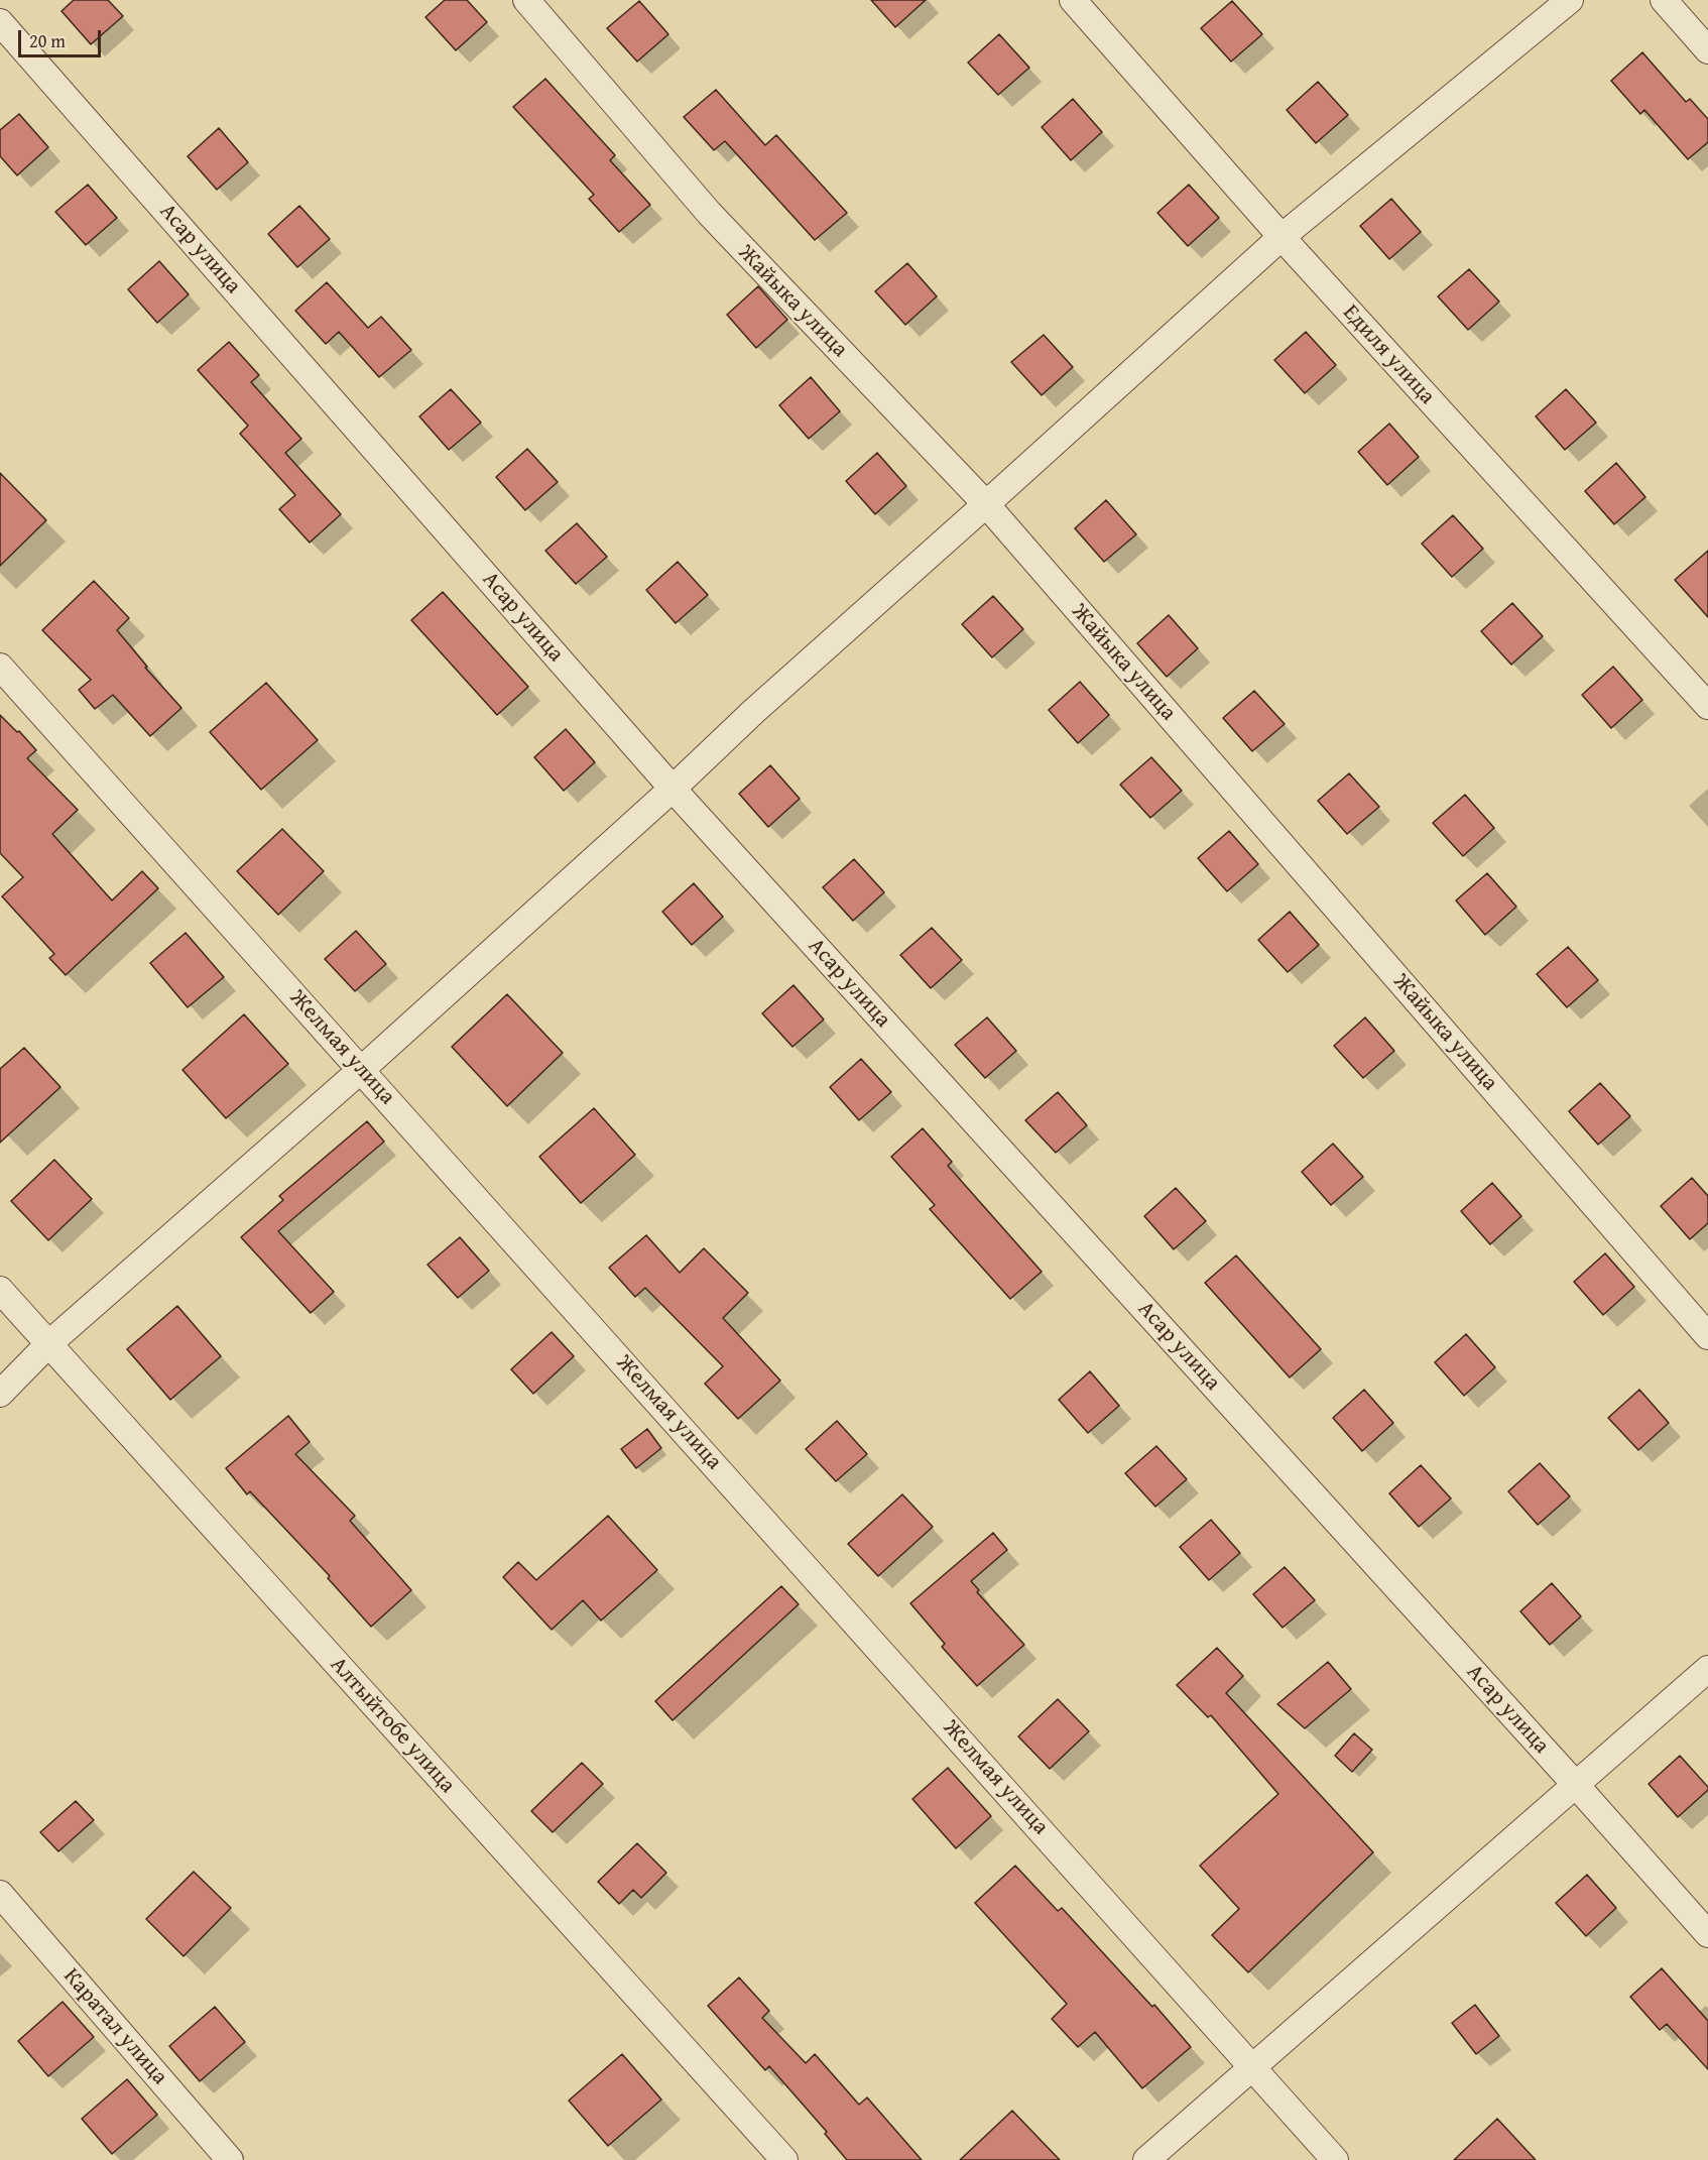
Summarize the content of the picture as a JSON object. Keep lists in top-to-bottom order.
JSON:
{
  "streets": {
    "street": [
      "Асар улица",
      "Жайыка улица",
      "Едиля улица",
      "Желмая улица",
      "Алтыйтобе улица",
      "Каратал улица"
    ]
  },
  "scale_bar": "20 m"
}
